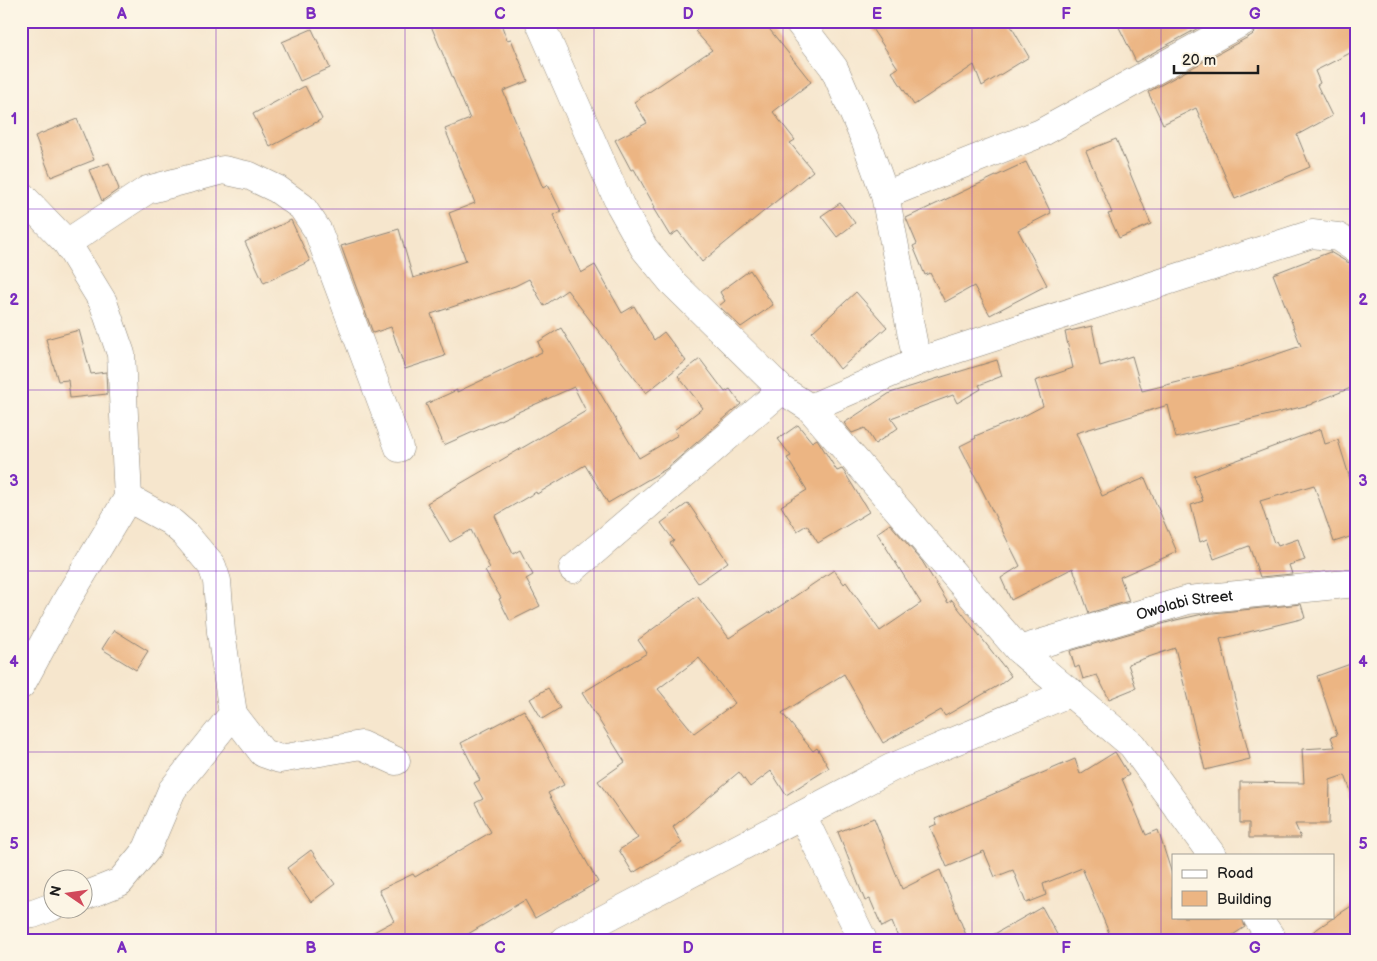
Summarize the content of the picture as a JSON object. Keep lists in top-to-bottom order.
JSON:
{
  "streets": {
    "street": ["Owolabi Street"]
  },
  "legend": ["Road", "Building"],
  "scale_bar": "20 m",
  "north": "left",
  "grid": {
    "columns": [
      "A",
      "B",
      "C",
      "D",
      "E",
      "F",
      "G"
    ],
    "rows": [
      "1",
      "2",
      "3",
      "4",
      "5"
    ]
  }
}
